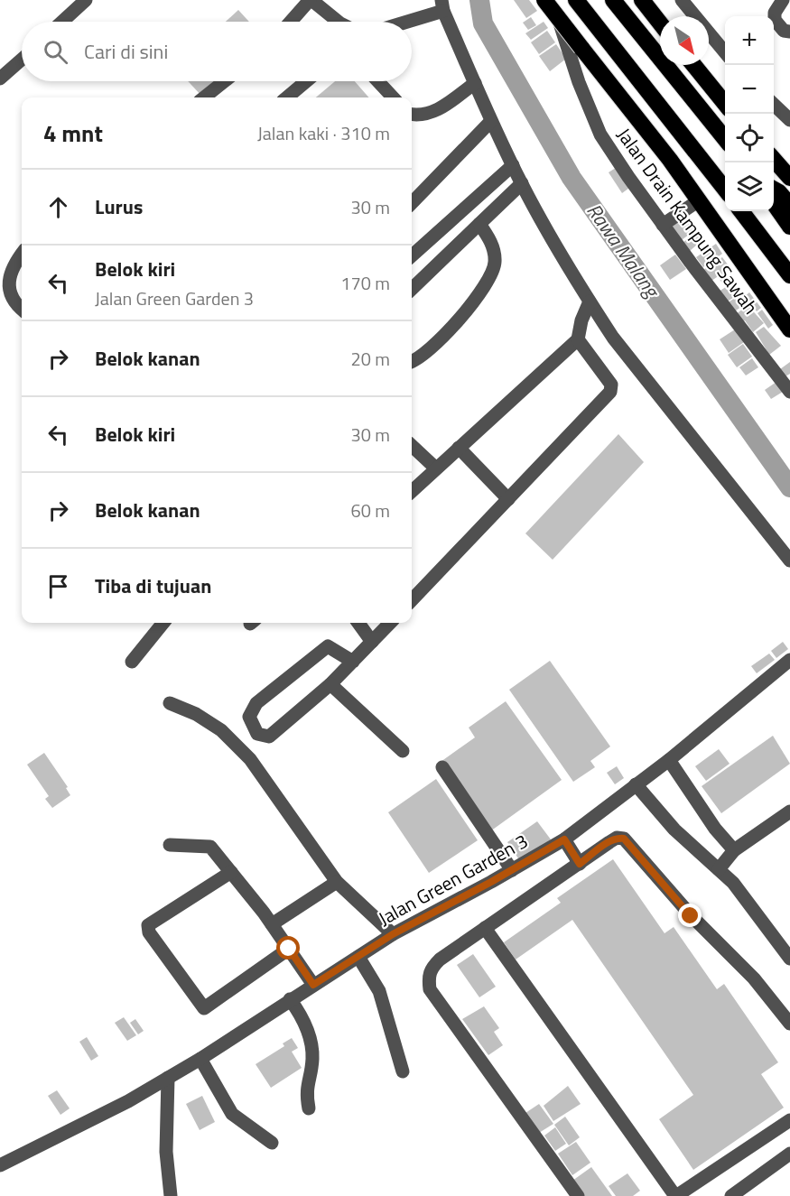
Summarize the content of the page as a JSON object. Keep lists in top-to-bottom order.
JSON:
{
  "streets": {
    "street": ["Jalan Drain Kampung Sawah", "Jalan Green Garden 3"]
  },
  "water": ["Rawa Malang"],
  "north": "bottom right",
  "page": {
    "map_buttons": ["+", "−"],
    "search": "Cari di sini",
    "heading": ["4 mnt", "Jalan kaki · 310 m"],
    "list": [
      ["Lurus", "30 m"],
      ["Belok kiri", "Jalan Green Garden 3", "170 m"],
      ["Belok kanan", "20 m"],
      ["Belok kiri", "30 m"],
      ["Belok kanan", "60 m"],
      "Tiba di tujuan"
    ]
  }
}
